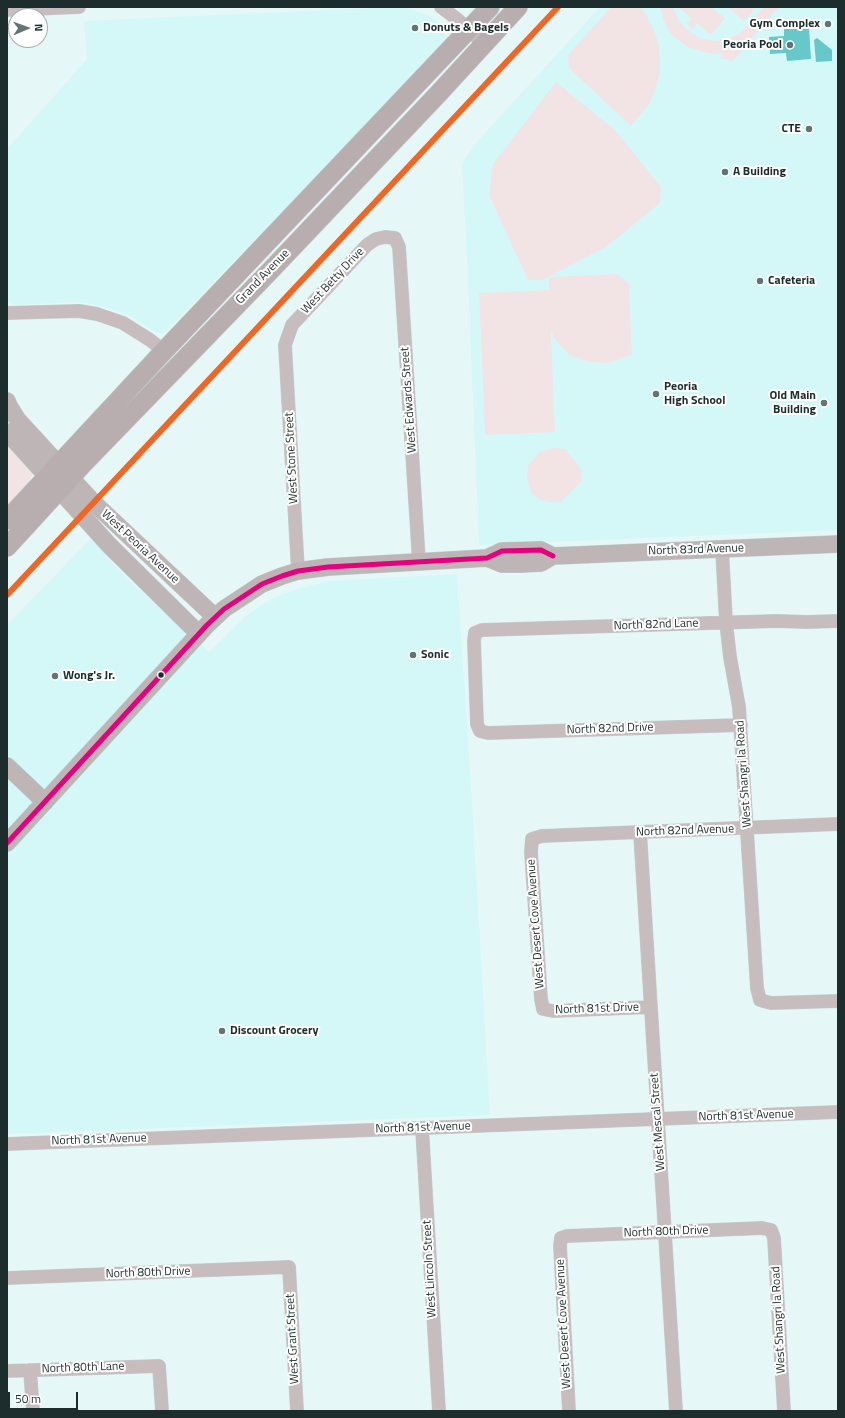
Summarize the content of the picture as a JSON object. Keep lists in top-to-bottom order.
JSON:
{
  "streets": {
    "highway": ["Grand Avenue"],
    "main road": ["West Peoria Avenue", "North 83rd Avenue"],
    "street": [
      "West Betty Drive",
      "West Edwards Street",
      "West Stone Street",
      "North 82nd Lane",
      "North 82nd Drive",
      "West Shangri la Road",
      "North 82nd Avenue",
      "West Desert Cove Avenue",
      "North 81st Drive",
      "North 81st Avenue",
      "West Mescal Street",
      "North 80th Drive",
      "West Lincoln Street",
      "West Grant Street",
      "North 80th Lane"
    ]
  },
  "crossings": [
    ["Grand Avenue", "West Peoria Avenue"],
    ["West Betty Drive", "West Edwards Street"],
    ["West Betty Drive", "West Stone Street"],
    ["West Edwards Street", "North 83rd Avenue"],
    ["West Stone Street", "North 83rd Avenue"],
    ["West Peoria Avenue", "North 83rd Avenue"],
    ["North 83rd Avenue", "West Shangri la Road"],
    ["North 82nd Lane", "North 82nd Drive"],
    ["North 82nd Lane", "West Shangri la Road"],
    ["North 82nd Drive", "West Shangri la Road"],
    ["West Shangri la Road", "North 82nd Avenue"],
    ["West Shangri la Road", "North 80th Drive"],
    ["North 82nd Avenue", "West Desert Cove Avenue"],
    ["North 82nd Avenue", "West Mescal Street"],
    ["West Desert Cove Avenue", "North 81st Drive"],
    ["West Desert Cove Avenue", "North 80th Drive"],
    ["North 81st Drive", "West Mescal Street"],
    ["North 81st Avenue", "West Mescal Street"],
    ["North 81st Avenue", "West Lincoln Street"],
    ["West Mescal Street", "North 80th Drive"],
    ["North 80th Drive", "West Grant Street"]
  ],
  "places": [
    "Gym Complex",
    "Donuts & Bagels",
    "Peoria Pool",
    "CTE",
    "A Building",
    "Cafeteria",
    "Peoria High School",
    "Old Main Building",
    "Sonic",
    "Wong's Jr.",
    "Discount Grocery"
  ],
  "scale_bar": "50 m",
  "north": "right"
}
